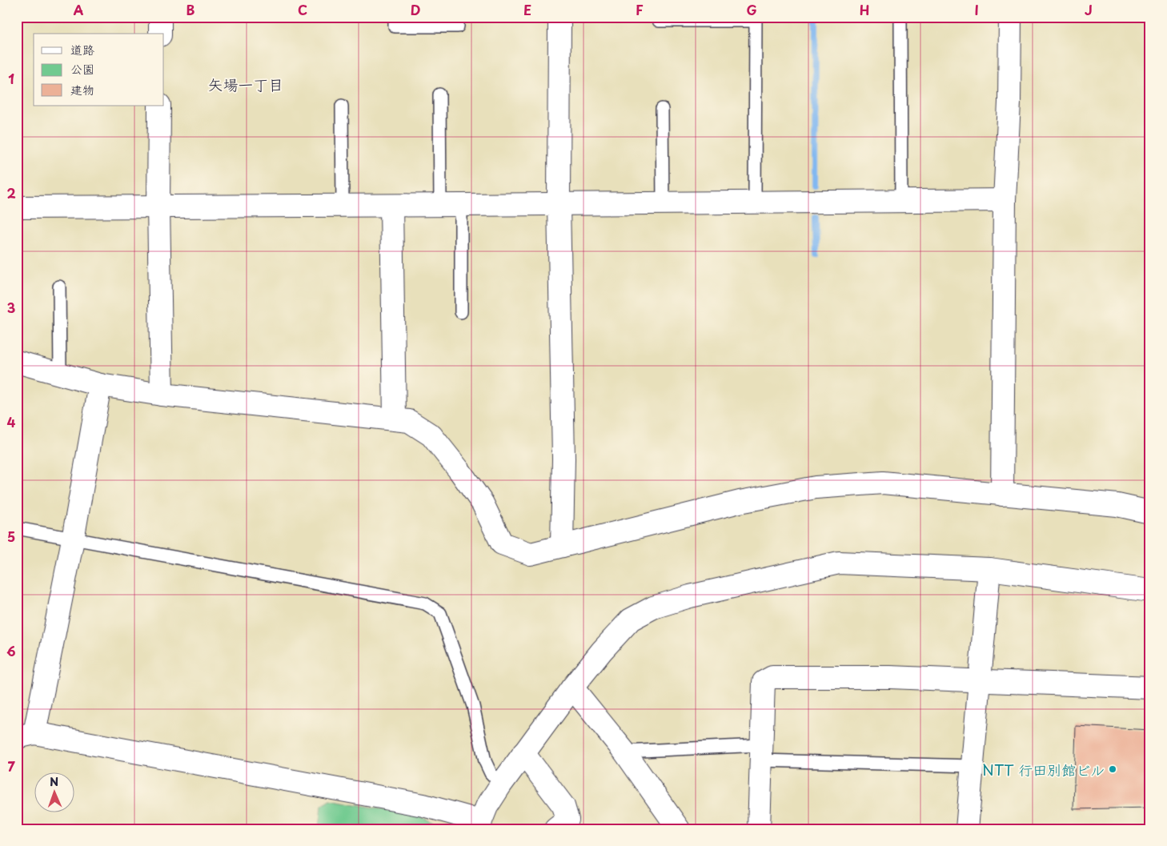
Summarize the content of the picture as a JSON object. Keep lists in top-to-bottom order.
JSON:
{
  "districts": ["矢場一丁目"],
  "places": ["NTT 行田別館ビル"],
  "legend": ["道路", "公園", "建物"],
  "north": "top",
  "grid": {
    "columns": [
      "A",
      "B",
      "C",
      "D",
      "E",
      "F",
      "G",
      "H",
      "I",
      "J"
    ],
    "rows": [
      "1",
      "2",
      "3",
      "4",
      "5",
      "6",
      "7"
    ]
  }
}
